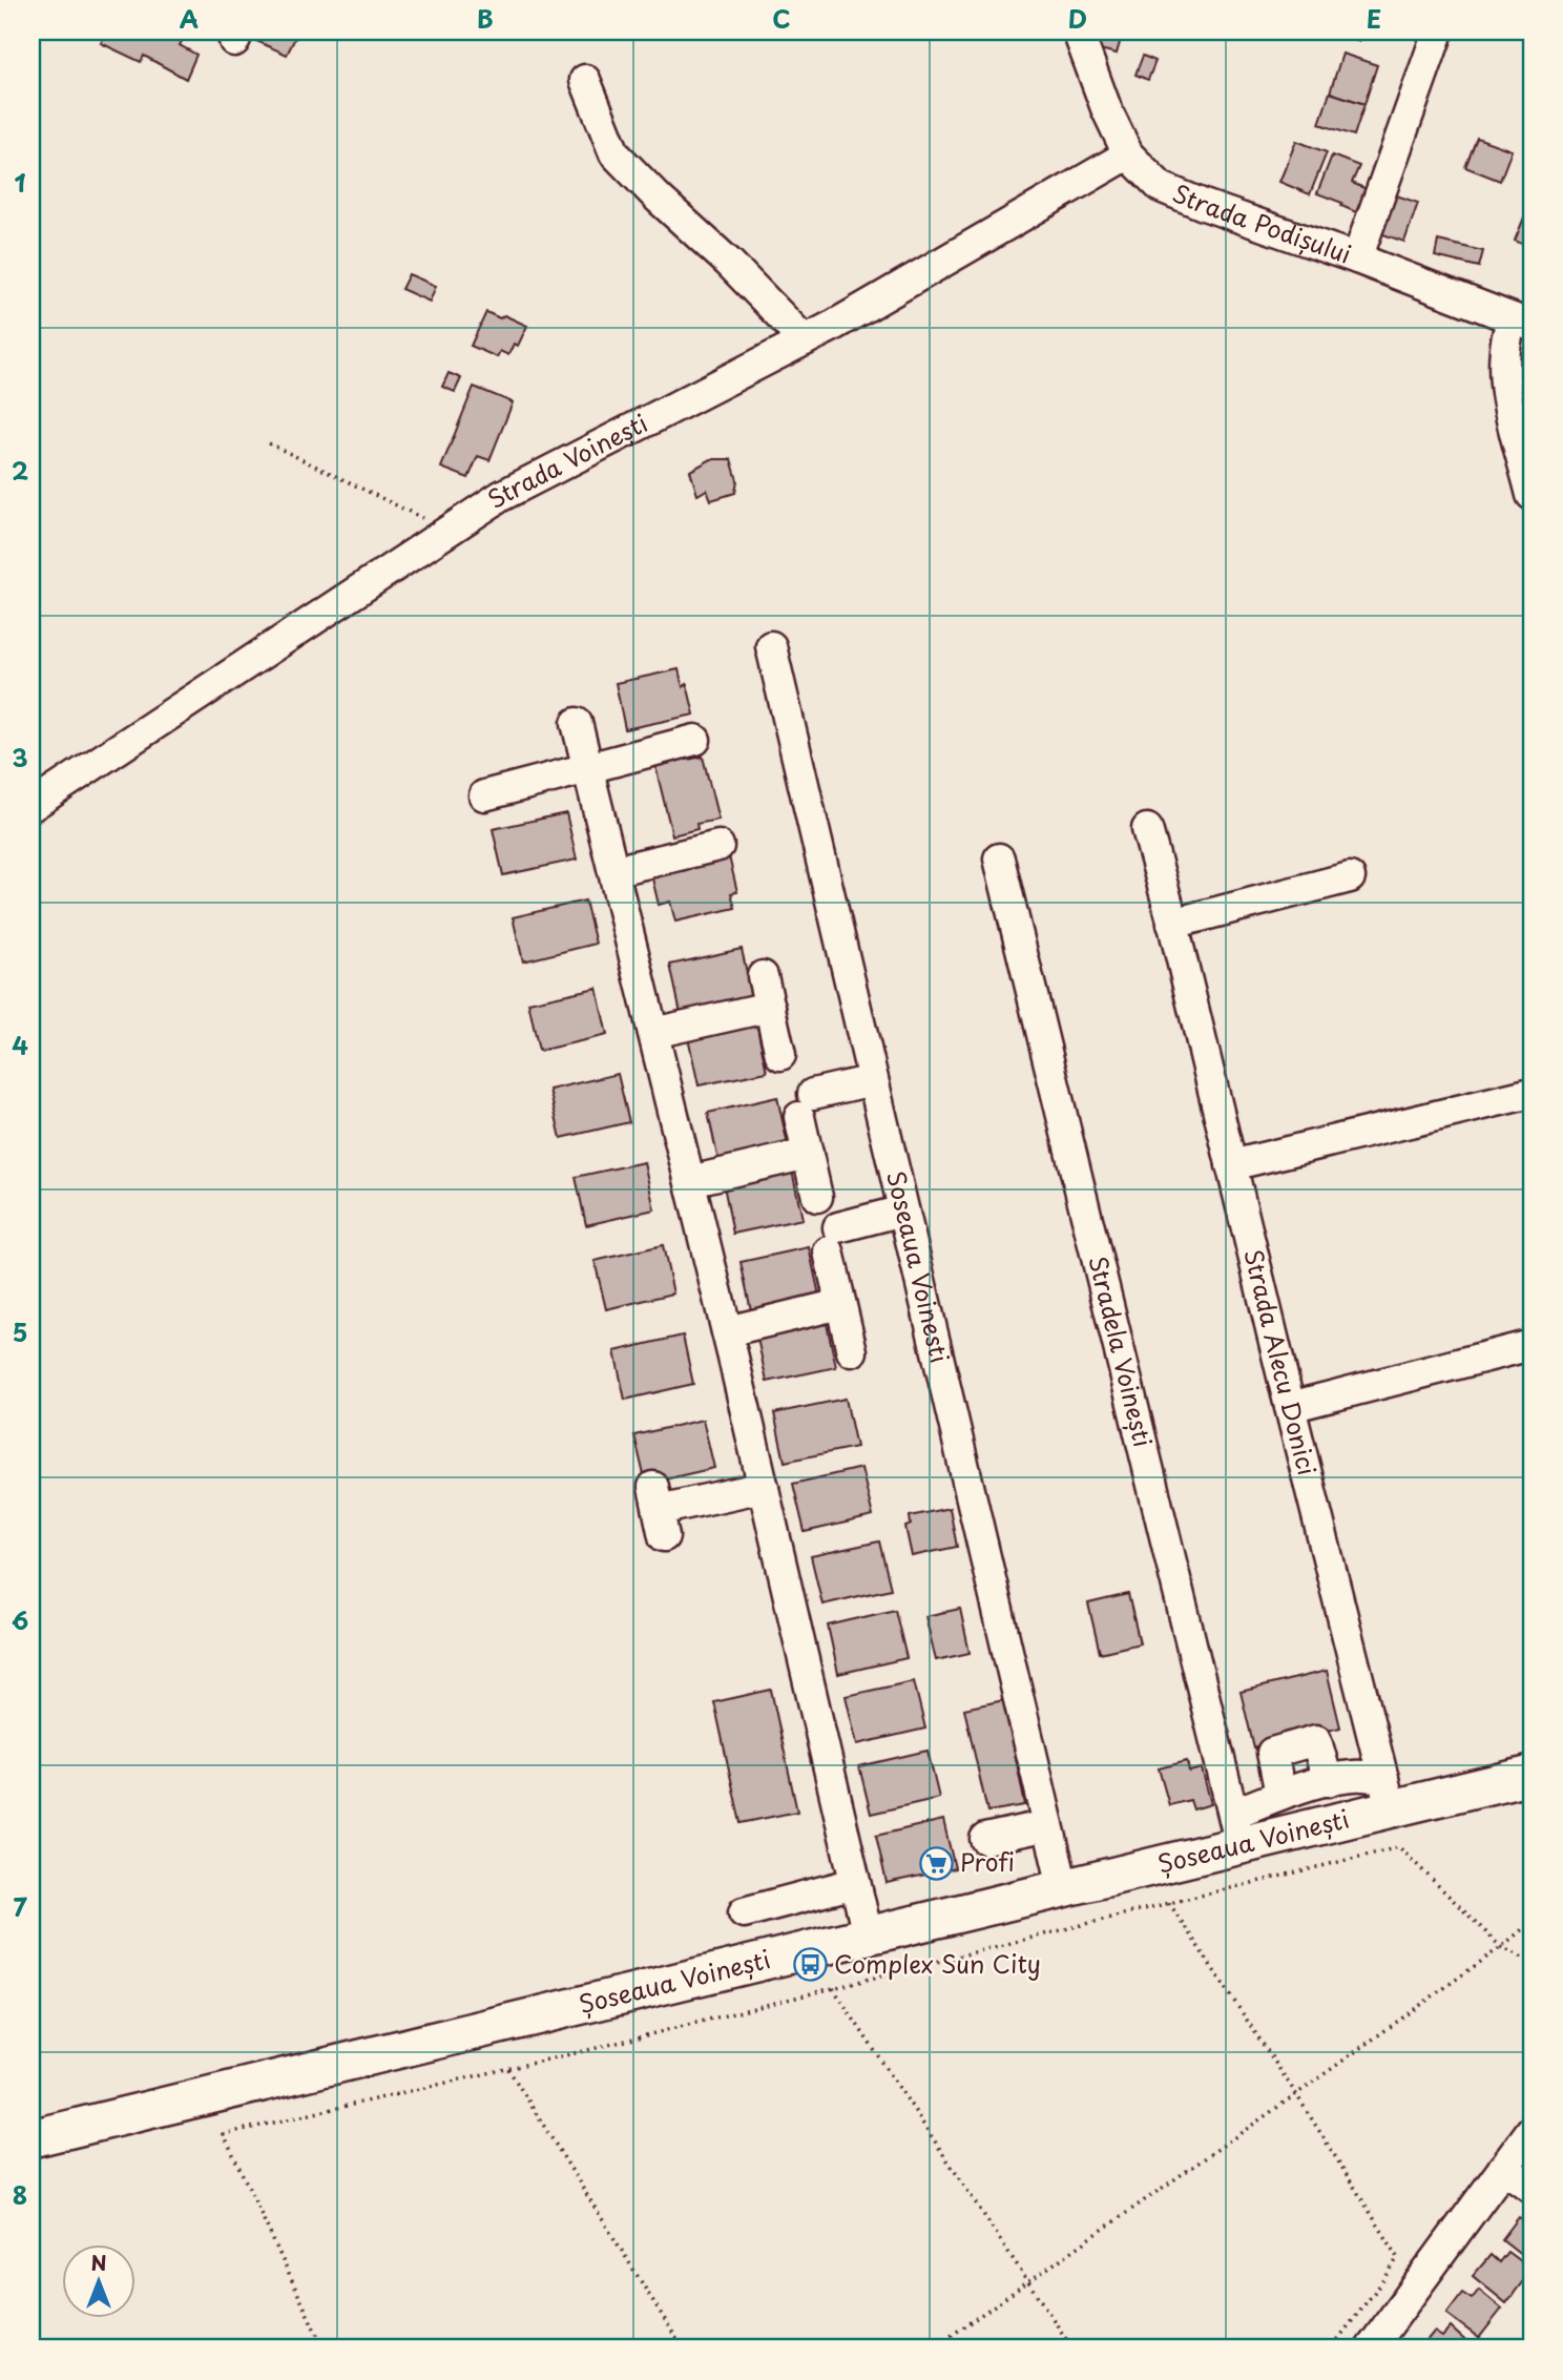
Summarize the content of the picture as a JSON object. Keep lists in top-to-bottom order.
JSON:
{
  "streets": {
    "main road": ["Șoseaua Voinești"],
    "street": [
      "Strada Podișului",
      "Strada Voinești",
      "Soseaua Voinesti",
      "Stradela Voinești",
      "Strada Alecu Donici"
    ]
  },
  "crossings": [
    ["Strada Podișului", "Strada Voinești"],
    ["Soseaua Voinesti", "Șoseaua Voinești"],
    ["Stradela Voinești", "Șoseaua Voinești"],
    ["Strada Alecu Donici", "Șoseaua Voinești"]
  ],
  "places": {
    "supermarket": ["Profi"],
    "bus stop": ["Complex Sun City"]
  },
  "north": "top",
  "grid": {
    "columns": [
      "A",
      "B",
      "C",
      "D",
      "E"
    ],
    "rows": [
      "1",
      "2",
      "3",
      "4",
      "5",
      "6",
      "7",
      "8"
    ]
  }
}
